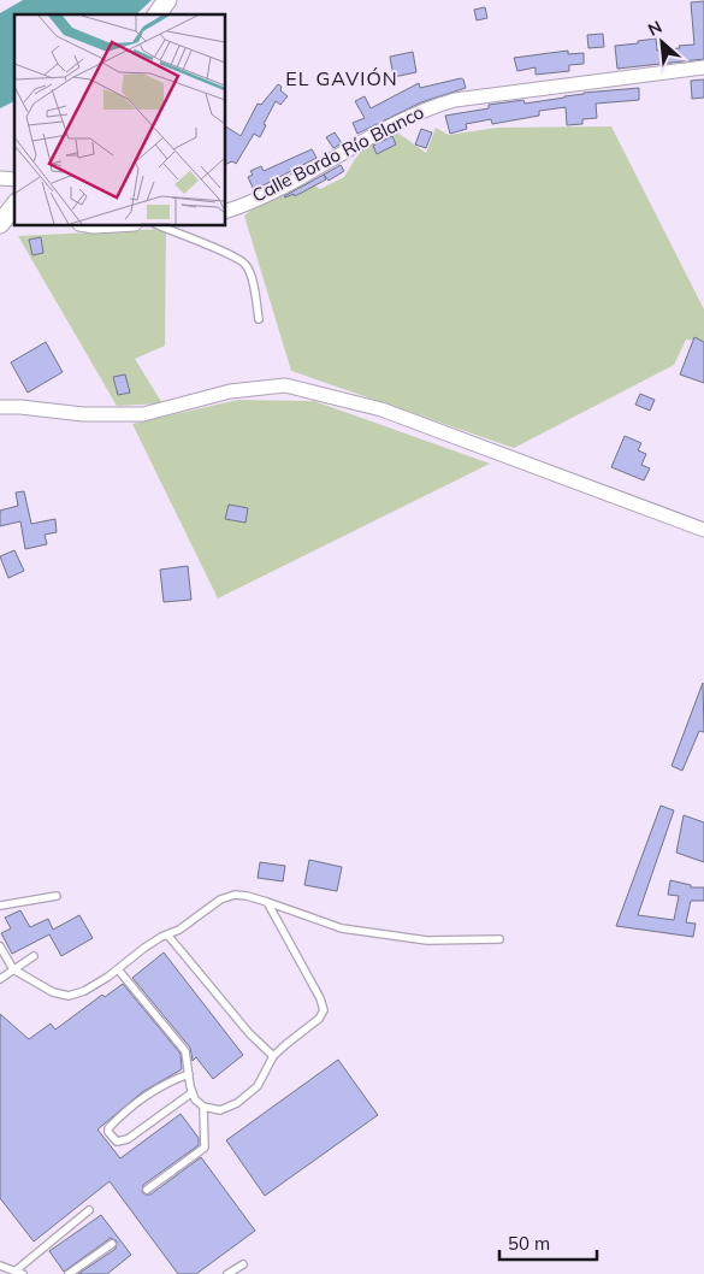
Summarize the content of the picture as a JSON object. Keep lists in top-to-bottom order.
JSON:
{
  "streets": {
    "street": ["Calle Bordo Río Blanco"]
  },
  "districts": ["EL GAVIÓN"],
  "scale_bar": "50 m",
  "north": "top left"
}
